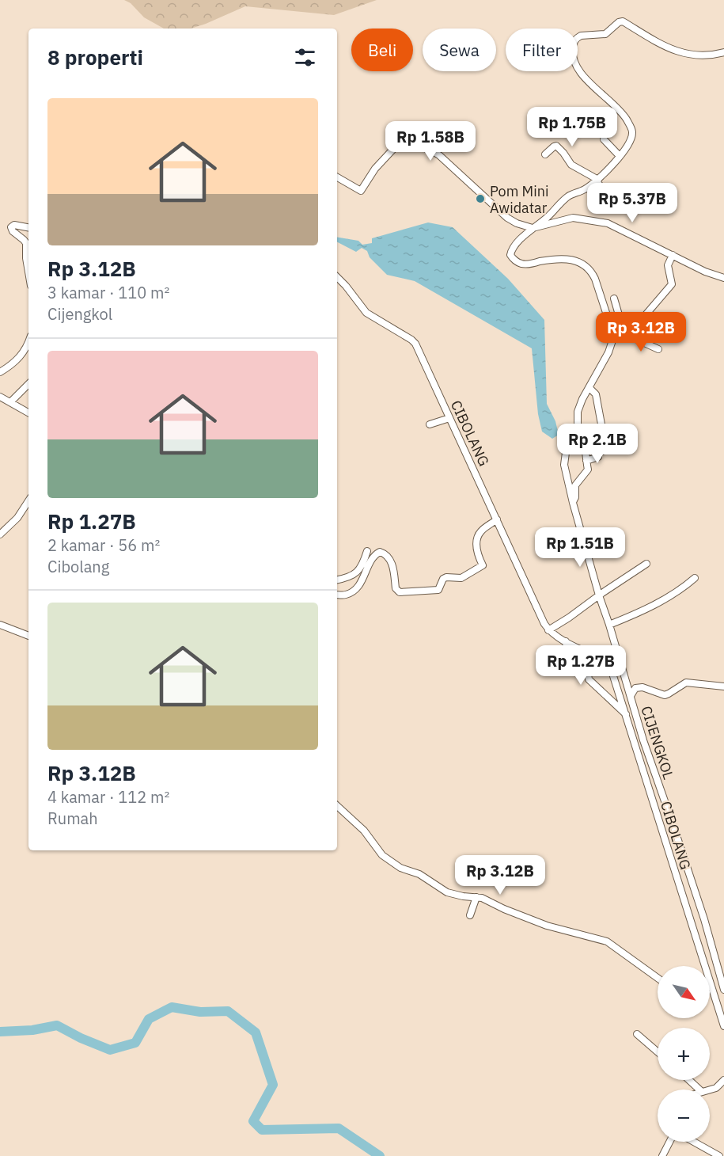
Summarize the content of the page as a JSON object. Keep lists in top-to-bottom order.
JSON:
{
  "streets": {
    "street": ["CIBOLANG", "CIJENGKOL"]
  },
  "places": ["Pom Mini Awidatar"],
  "north": "bottom right",
  "page": {
    "chip": ["Beli", "Sewa", "Filter"],
    "heading": "8 properti",
    "list": [
      {
        "name": "Rp 3.12B",
        "note": "3 kamar · 110 m² · Cijengkol"
      },
      {
        "name": "Rp 1.27B",
        "note": "2 kamar · 56 m² · Cibolang"
      },
      {
        "name": "Rp 3.12B",
        "note": "4 kamar · 112 m² · Rumah"
      }
    ],
    "price": [
      "Rp 1.75B",
      "Rp 1.58B",
      "Rp 5.37B",
      "Rp 3.12B",
      "Rp 2.1B",
      "Rp 1.51B",
      "Rp 1.27B",
      "Rp 3.12B"
    ],
    "map_buttons": ["+", "−"]
  }
}
